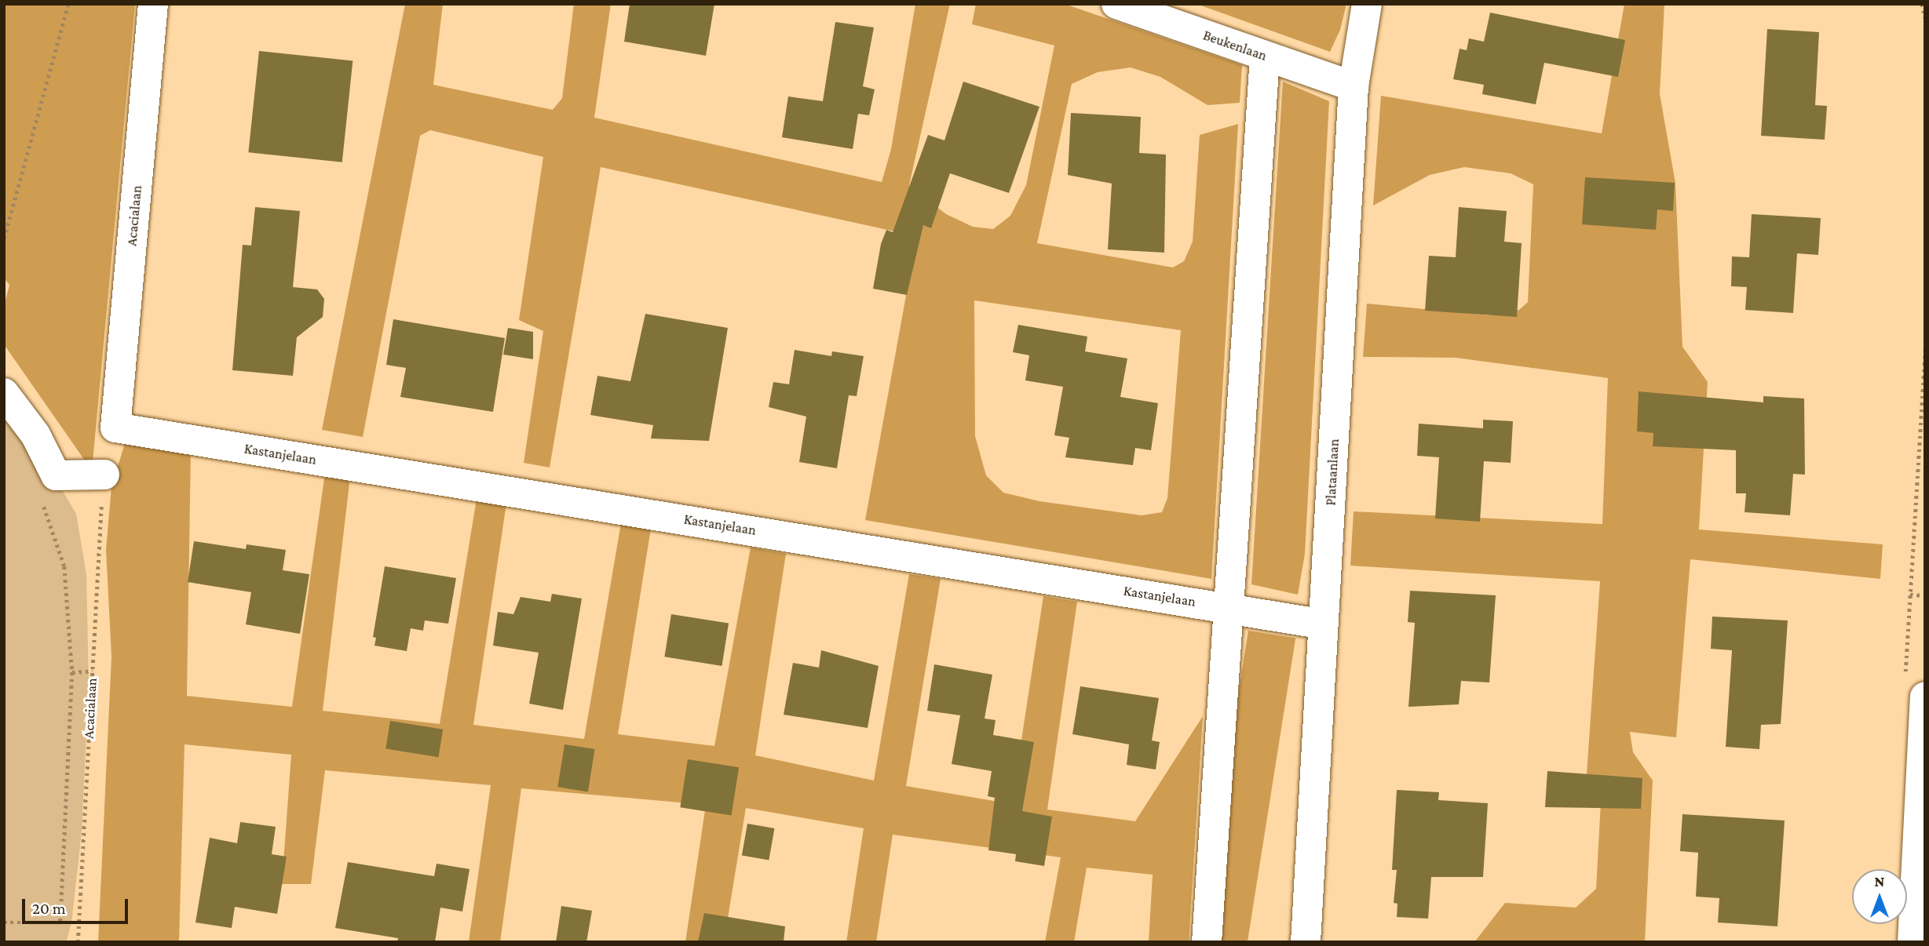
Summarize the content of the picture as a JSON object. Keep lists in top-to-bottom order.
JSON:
{
  "streets": {
    "street": [
      "Beukenlaan",
      "Acacialaan",
      "Kastanjelaan",
      "Plataanlaan"
    ]
  },
  "crossings": [
    ["Beukenlaan", "Plataanlaan"],
    ["Acacialaan", "Kastanjelaan"],
    ["Kastanjelaan", "Plataanlaan"]
  ],
  "scale_bar": "20 m",
  "north": "top"
}
